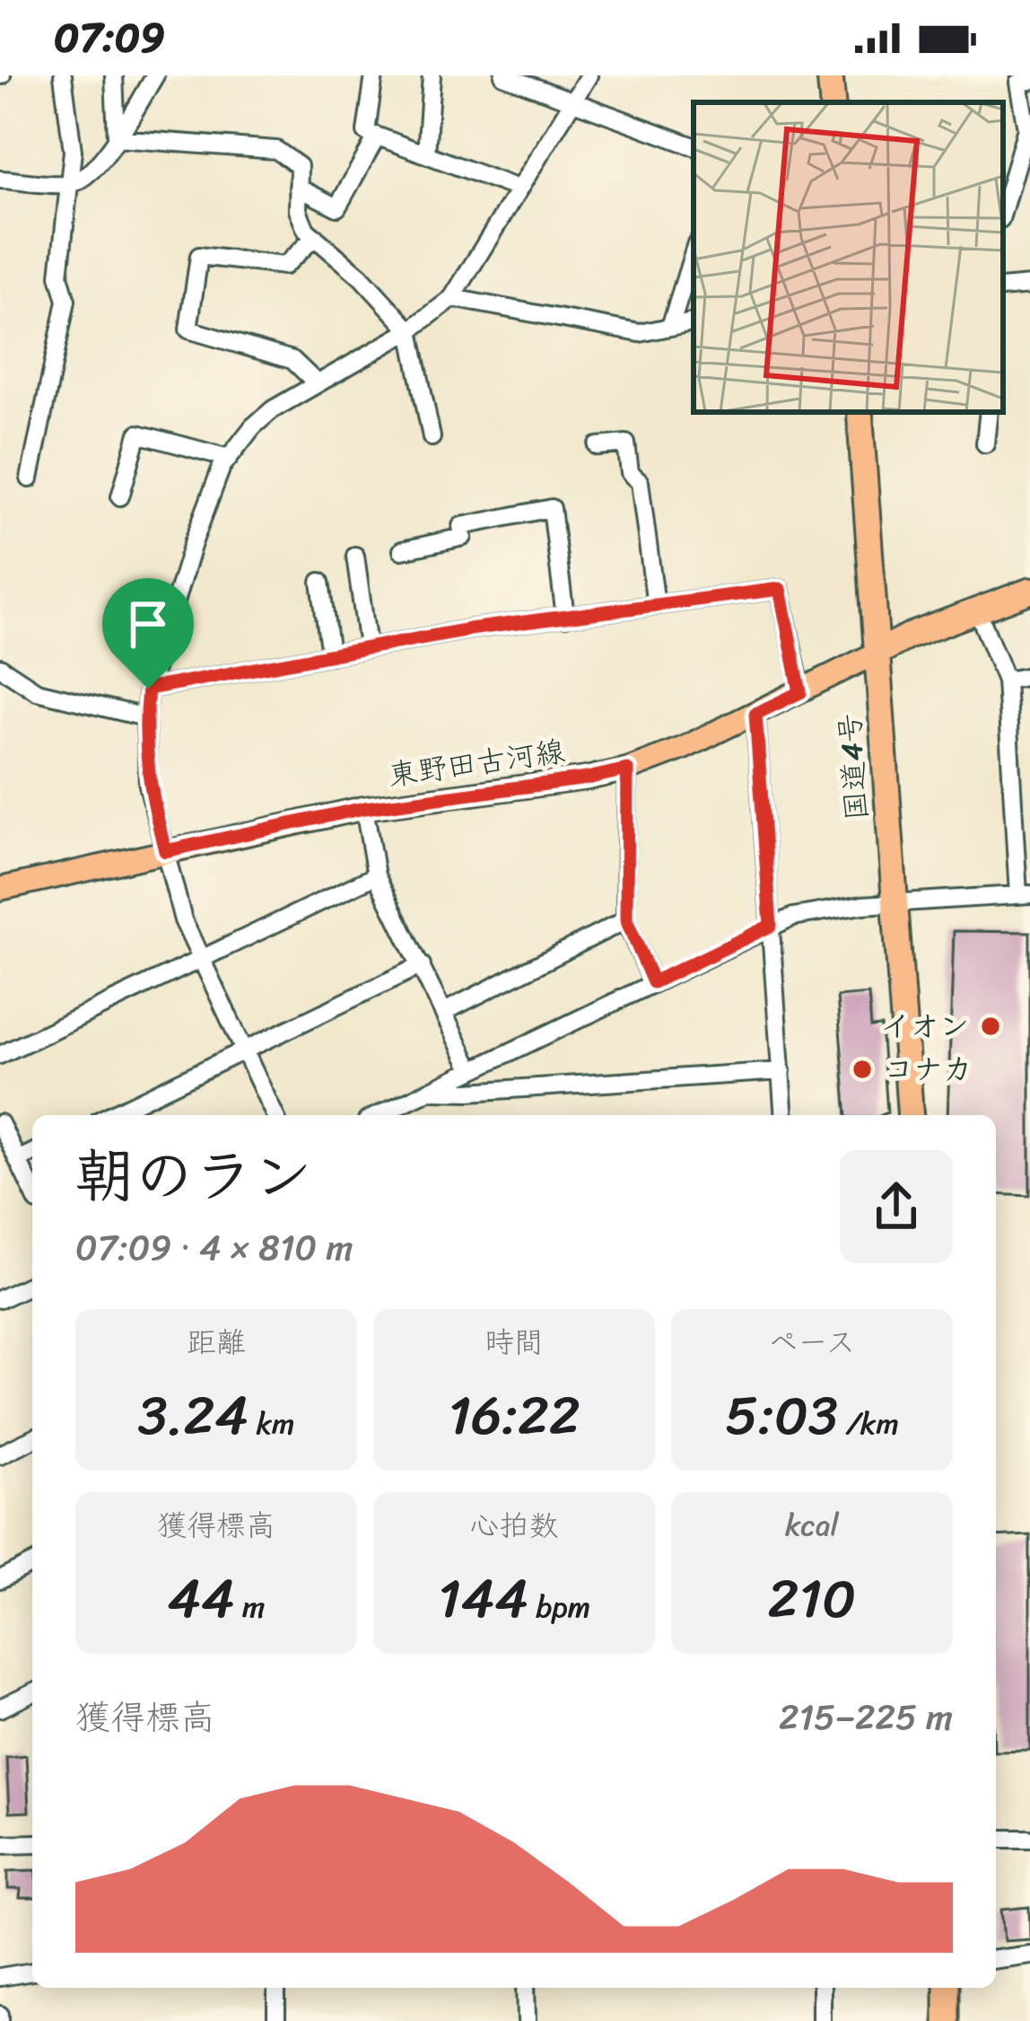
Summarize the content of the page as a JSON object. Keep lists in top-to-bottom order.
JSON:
{
  "streets": {
    "highway": ["国道4号"],
    "main road": ["東野田古河線"]
  },
  "crossings": [
    ["東野田古河線", "国道4号"]
  ],
  "places": ["イオン", "コナカ"],
  "page": {
    "status": "07:09",
    "heading": ["朝のラン", "07:09 · 4 × 810 m"],
    "stats": [
      ["距離", "3.24 km"],
      ["時間", "16:22"],
      ["ペース", "5:03 /km"],
      ["獲得標高", "44 m"],
      ["心拍数", "144 bpm"],
      ["kcal", "210"]
    ],
    "chart": ["獲得標高", "215–225 m"]
  }
}
